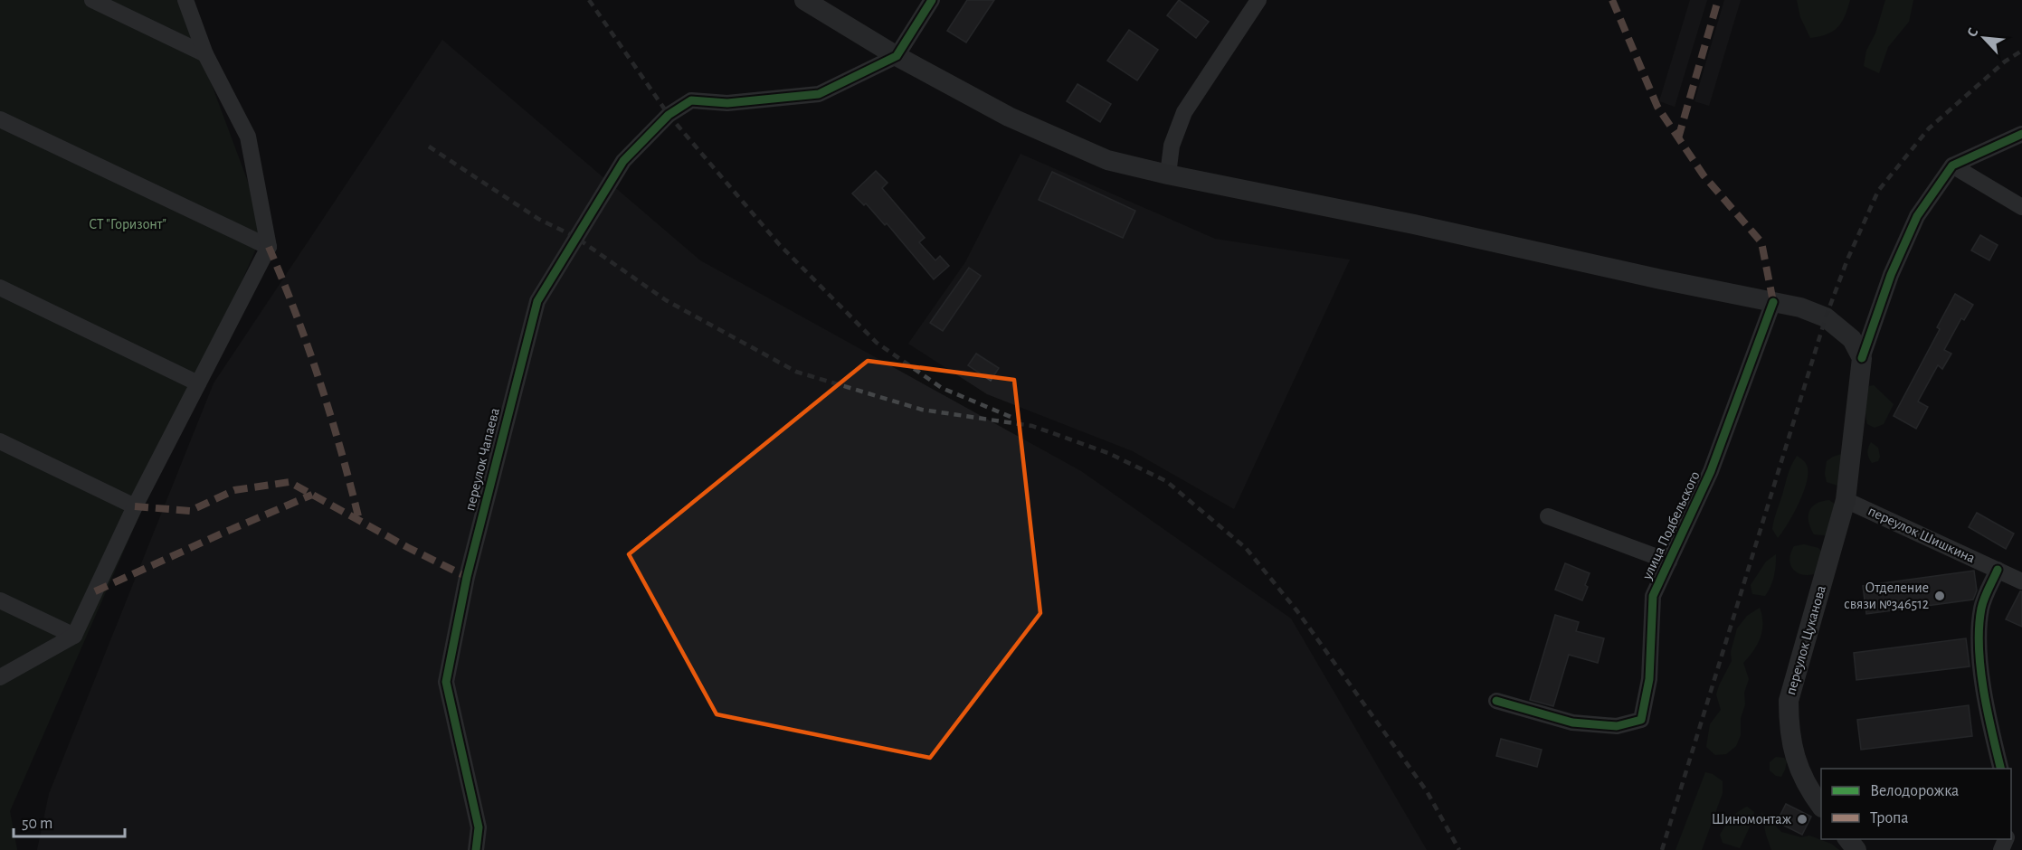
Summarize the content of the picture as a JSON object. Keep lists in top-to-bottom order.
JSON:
{
  "streets": {
    "main road": ["переулок Цуканова"],
    "street": ["переулок Чапаева", "улица Подбельского", "переулок Шишкина"]
  },
  "crossings": [
    ["переулок Шишкина", "переулок Цуканова"]
  ],
  "parks": ["СТ \"Горизонт\""],
  "places": ["Отделение связи №346512", "Шиномонтаж"],
  "legend": ["Велодорожка", "Тропа"],
  "scale_bar": "50 m",
  "north": "top left"
}
